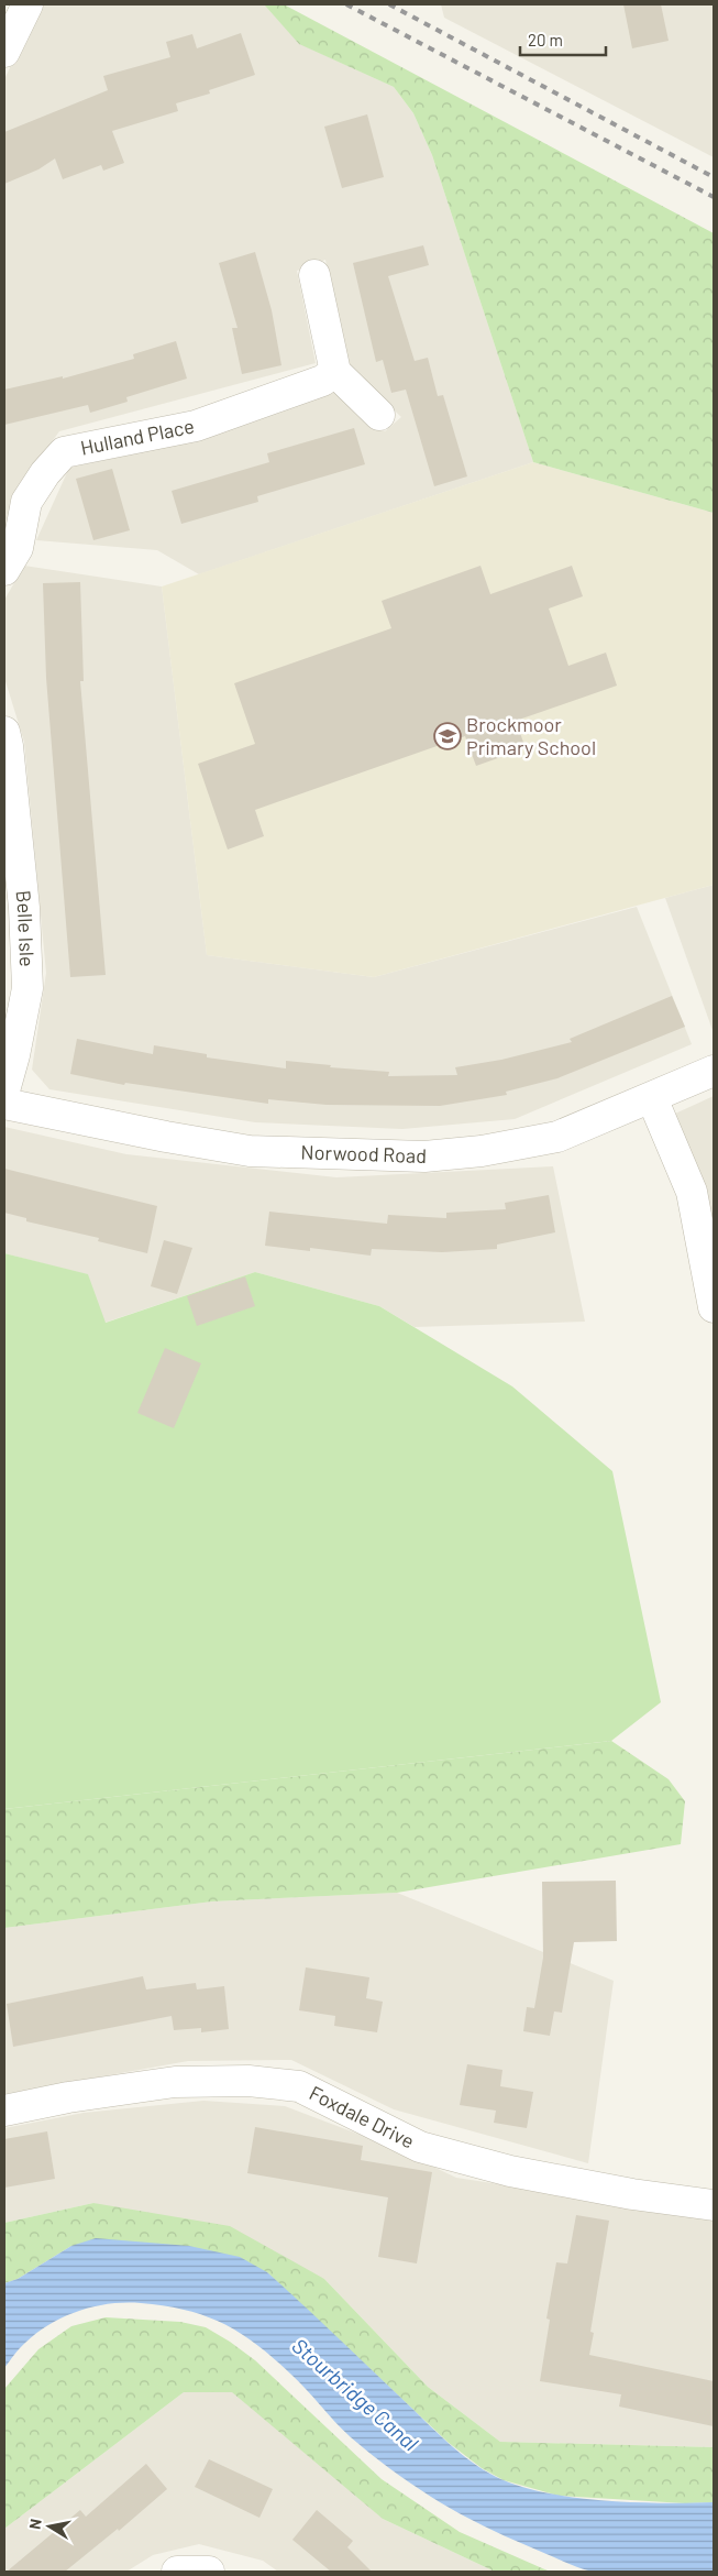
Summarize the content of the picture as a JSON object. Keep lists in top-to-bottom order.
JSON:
{
  "streets": {
    "street": [
      "Hulland Place",
      "Belle Isle",
      "Norwood Road",
      "Foxdale Drive"
    ]
  },
  "water": ["Stourbridge Canal"],
  "places": {
    "school or university": ["Brockmoor Primary School"]
  },
  "scale_bar": "20 m",
  "north": "left"
}
